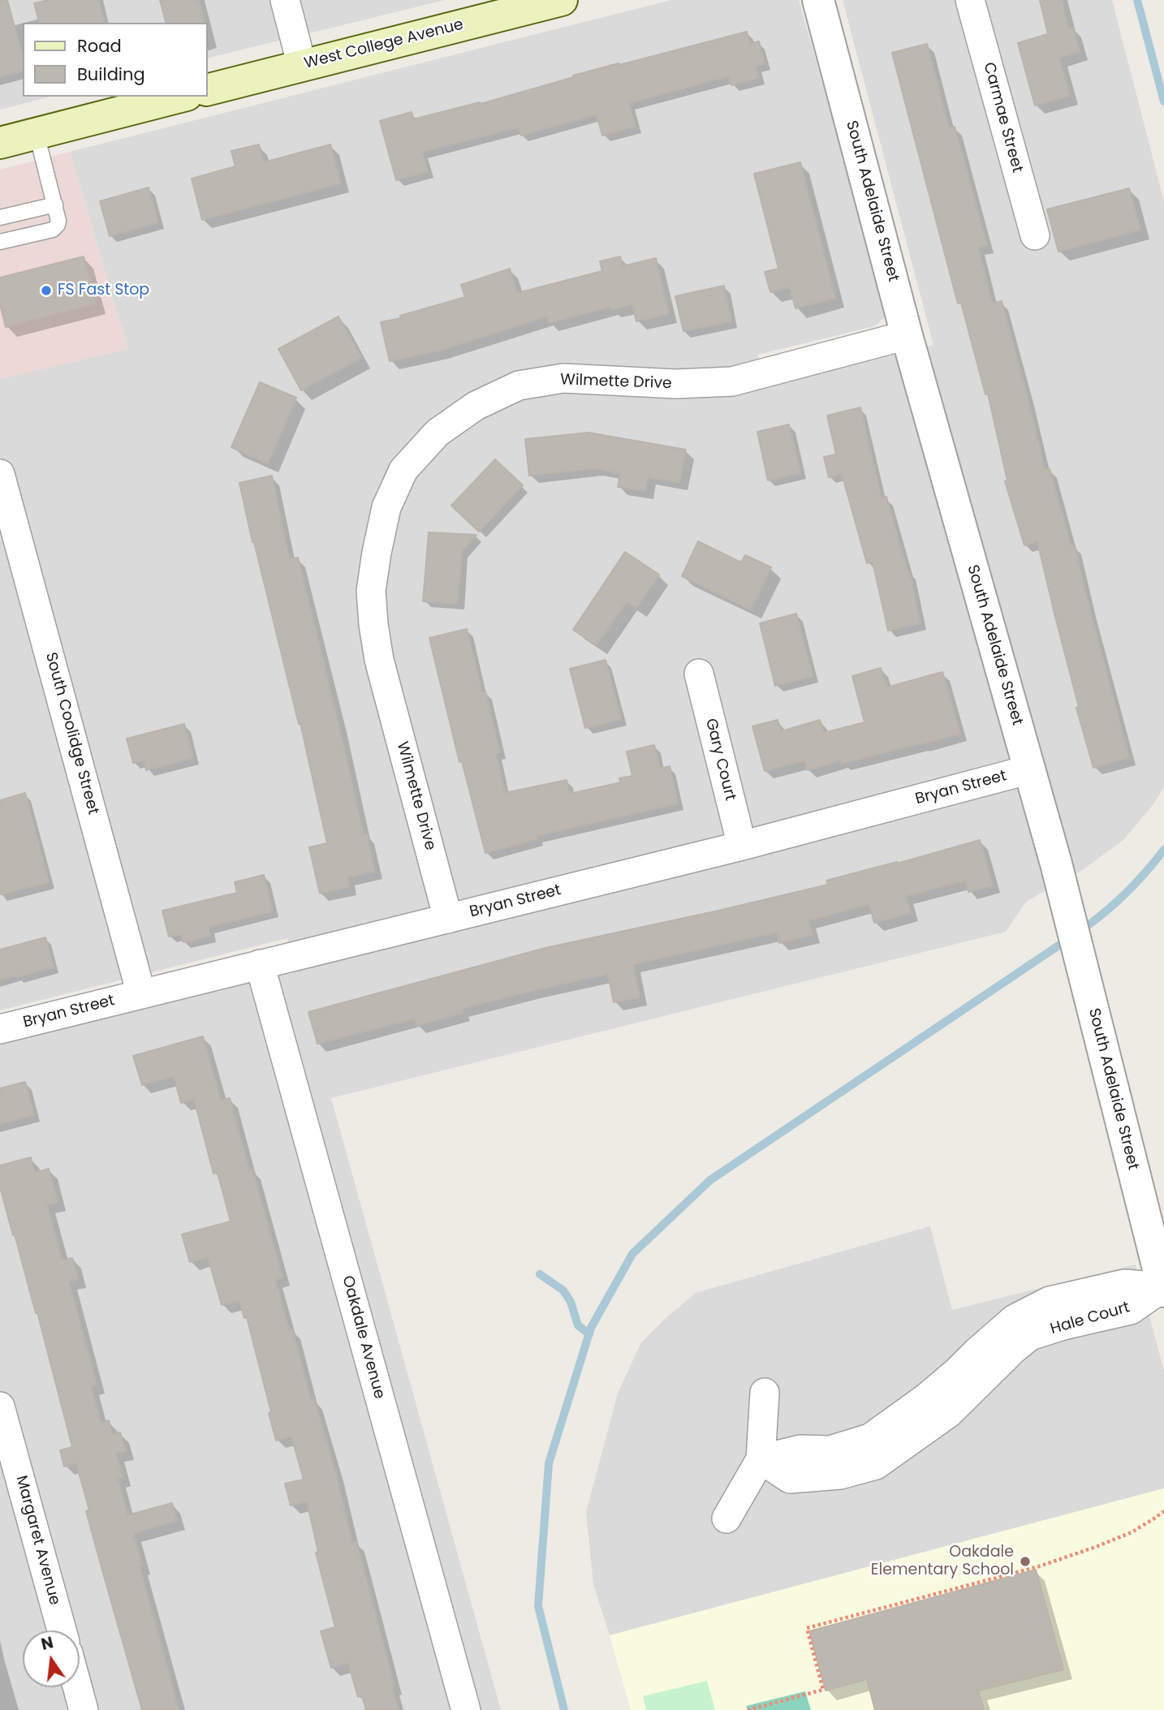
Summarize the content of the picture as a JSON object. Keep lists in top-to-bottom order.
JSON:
{
  "streets": {
    "main road": ["West College Avenue"],
    "street": [
      "Carmae Street",
      "South Adelaide Street",
      "Wilmette Drive",
      "South Coolidge Street",
      "Gary Court",
      "Bryan Street",
      "Hale Court",
      "Oakdale Avenue",
      "Margaret Avenue"
    ]
  },
  "crossings": [
    ["South Adelaide Street", "Wilmette Drive"],
    ["South Adelaide Street", "Bryan Street"],
    ["South Adelaide Street", "Hale Court"],
    ["Wilmette Drive", "Bryan Street"],
    ["South Coolidge Street", "Bryan Street"],
    ["Gary Court", "Bryan Street"],
    ["Bryan Street", "Oakdale Avenue"]
  ],
  "places": ["FS Fast Stop", "Oakdale Elementary School"],
  "legend": ["Road", "Building"],
  "north": "top"
}
